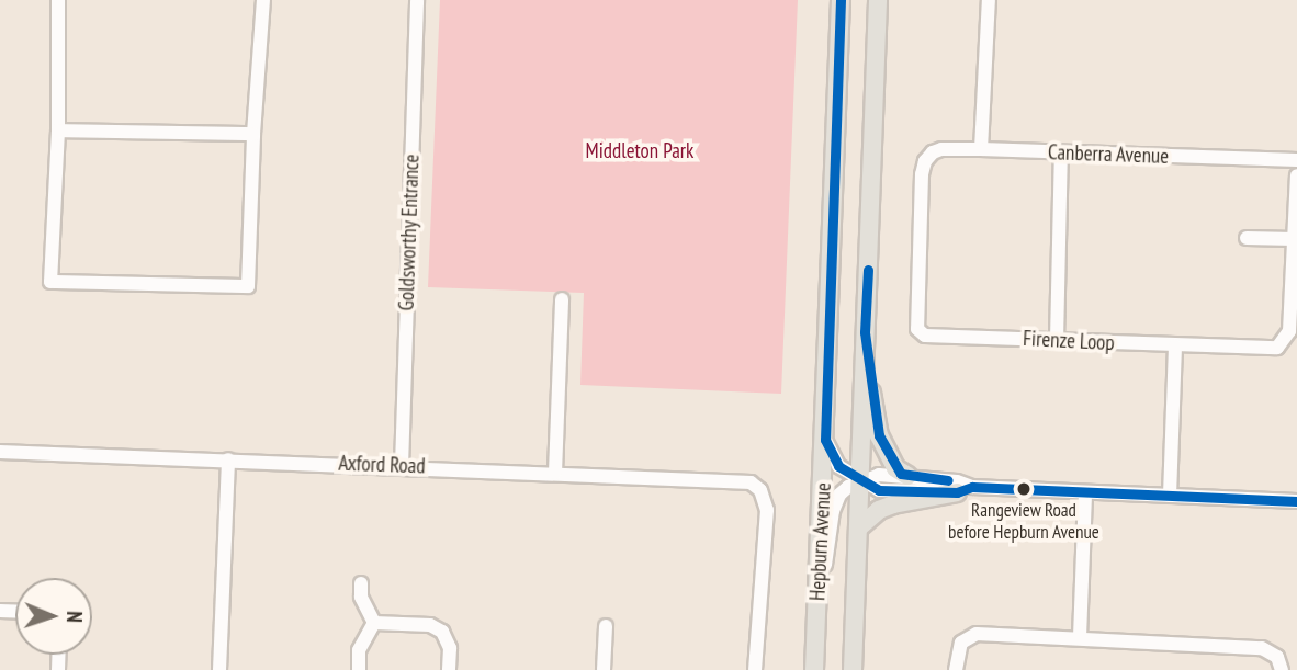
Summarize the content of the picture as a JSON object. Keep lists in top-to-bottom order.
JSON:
{
  "streets": {
    "main road": ["Hepburn Avenue"],
    "street": [
      "Canberra Avenue",
      "Goldsworthy Entrance",
      "Firenze Loop",
      "Axford Road"
    ]
  },
  "crossings": [
    ["Canberra Avenue", "Firenze Loop"],
    ["Goldsworthy Entrance", "Axford Road"]
  ],
  "parks": ["Middleton Park"],
  "places": ["Rangeview Road before Hepburn Avenue"],
  "north": "right"
}
